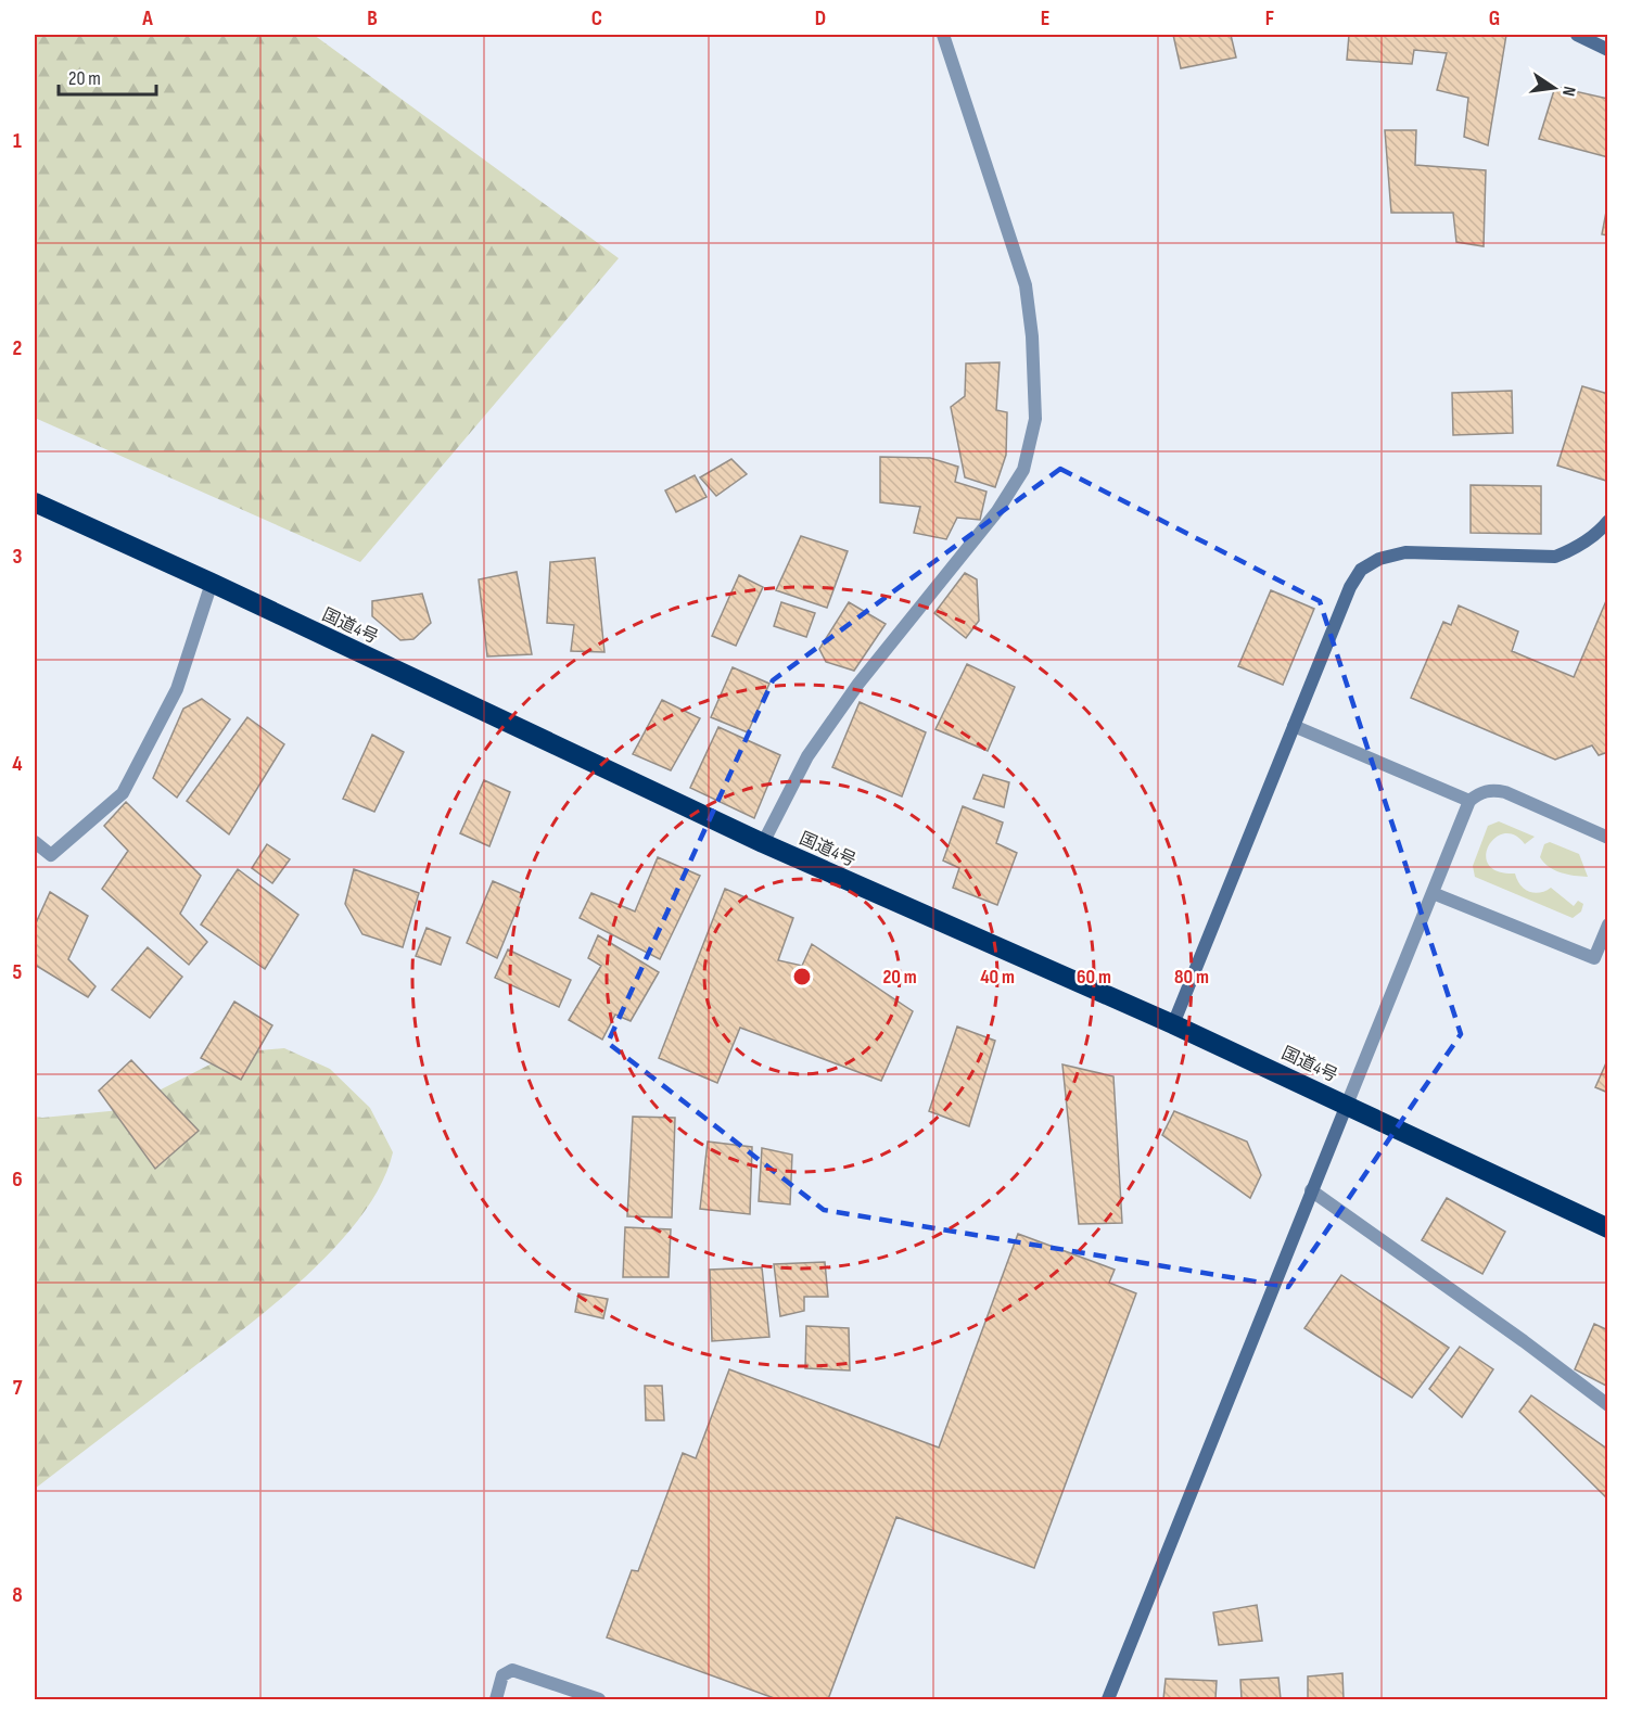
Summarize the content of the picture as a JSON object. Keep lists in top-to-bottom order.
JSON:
{
  "streets": {
    "highway": ["国道4号"]
  },
  "scale_bar": "20 m",
  "north": "right",
  "grid": {
    "columns": [
      "A",
      "B",
      "C",
      "D",
      "E",
      "F",
      "G"
    ],
    "rows": [
      "1",
      "2",
      "3",
      "4",
      "5",
      "6",
      "7",
      "8"
    ]
  },
  "rings": [
    "20 m",
    "40 m",
    "60 m",
    "80 m"
  ]
}
